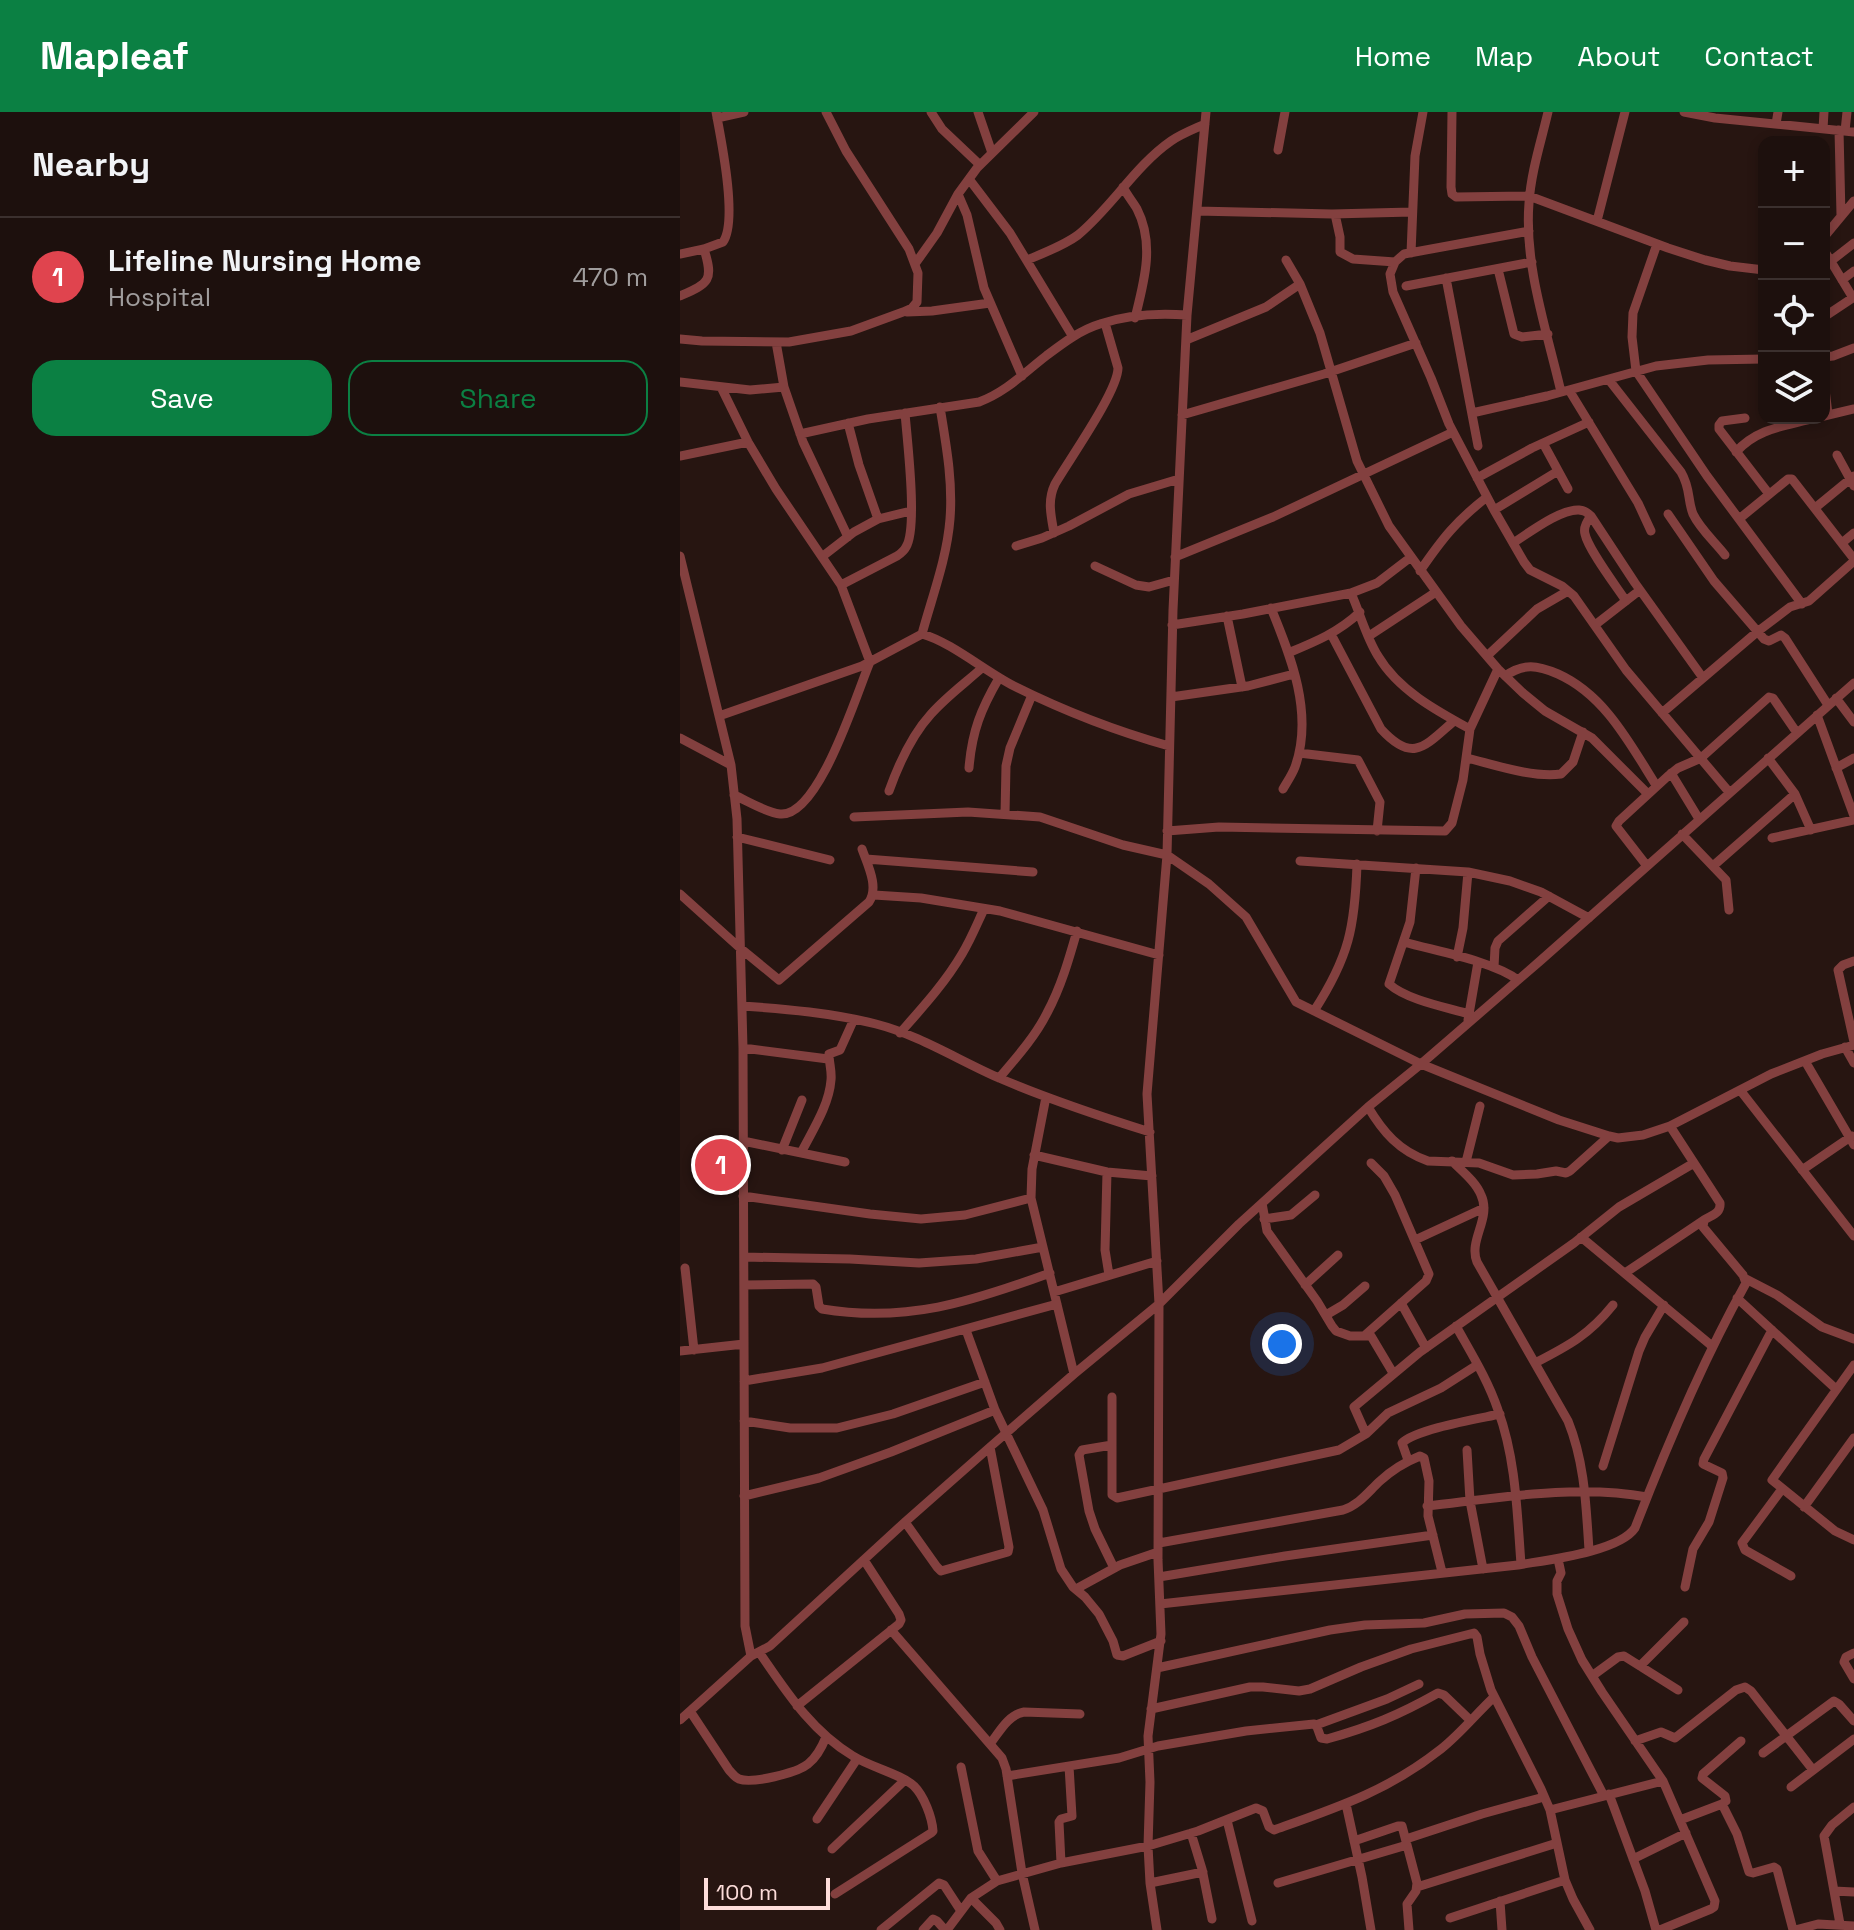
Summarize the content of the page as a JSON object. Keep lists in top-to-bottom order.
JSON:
{
  "scale_bar": "100 m",
  "page": {
    "header": "Mapleaf",
    "nav": [
      "Home",
      "Map",
      "About",
      "Contact"
    ],
    "heading": "Nearby",
    "map_buttons": ["+", "−"],
    "list": [
      {
        "mark": "1",
        "name": "Lifeline Nursing Home",
        "note": "Hospital",
        "value": "470 m"
      }
    ],
    "buttons": ["Save", "Share"],
    "pins": "1",
    "scale": "100 m"
  }
}
